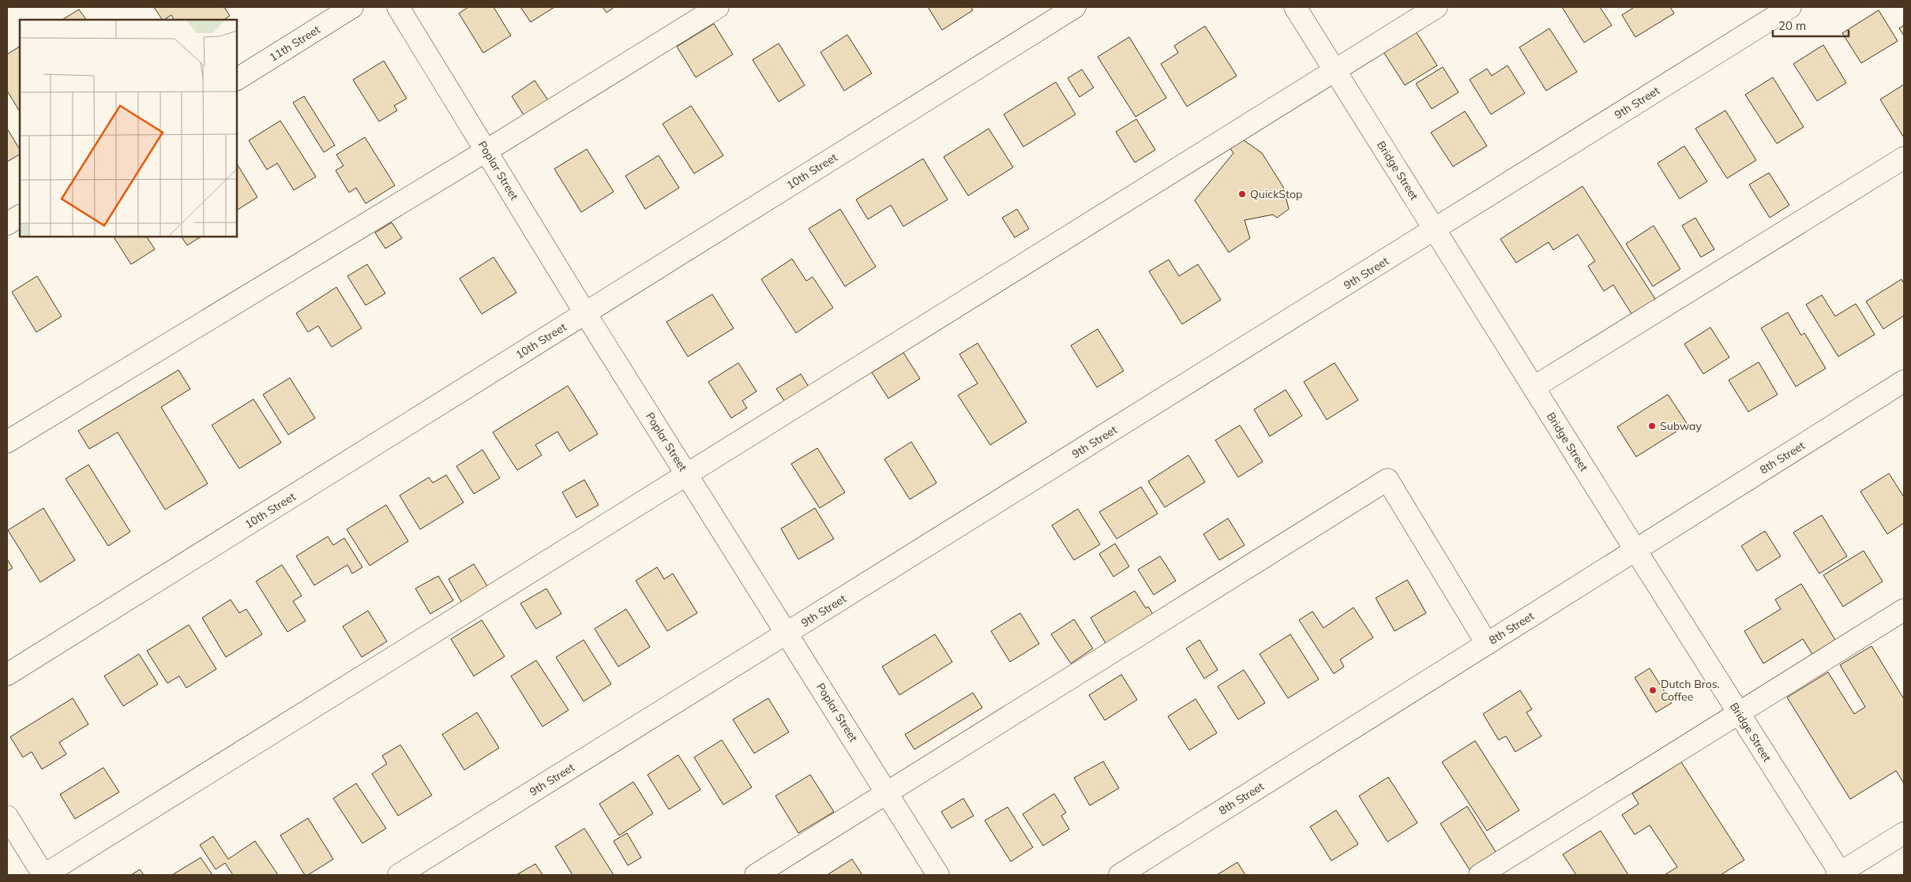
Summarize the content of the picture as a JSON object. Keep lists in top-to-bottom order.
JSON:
{
  "streets": {
    "main road": [
      "11th Street",
      "9th Street",
      "Poplar Street",
      "Bridge Street",
      "10th Street",
      "8th Street"
    ]
  },
  "crossings": [
    ["9th Street", "Poplar Street"],
    ["9th Street", "Bridge Street"],
    ["Poplar Street", "10th Street"],
    ["Bridge Street", "8th Street"]
  ],
  "places": ["QuickStop", "Subway", "Dutch Bros. Coffee"],
  "scale_bar": "20 m"
}
